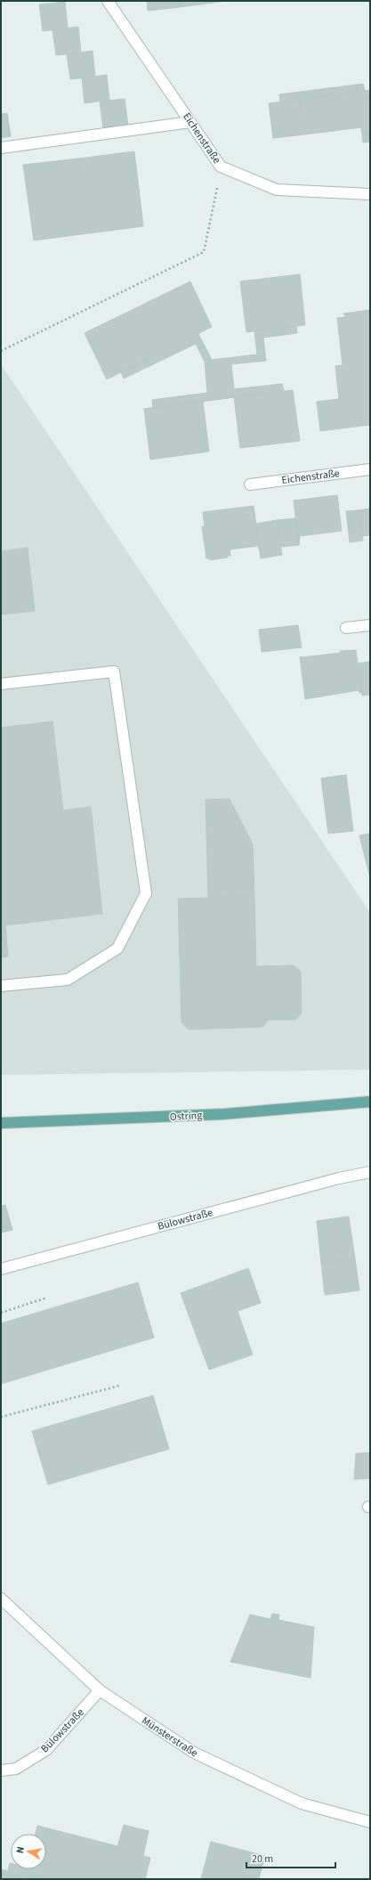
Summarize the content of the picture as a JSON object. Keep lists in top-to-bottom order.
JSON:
{
  "streets": {
    "main road": ["Ostring"],
    "street": ["Eichenstraße", "Bülowstraße", "Münsterstraße"]
  },
  "crossings": [
    ["Bülowstraße", "Münsterstraße"]
  ],
  "scale_bar": "20 m",
  "north": "left"
}
